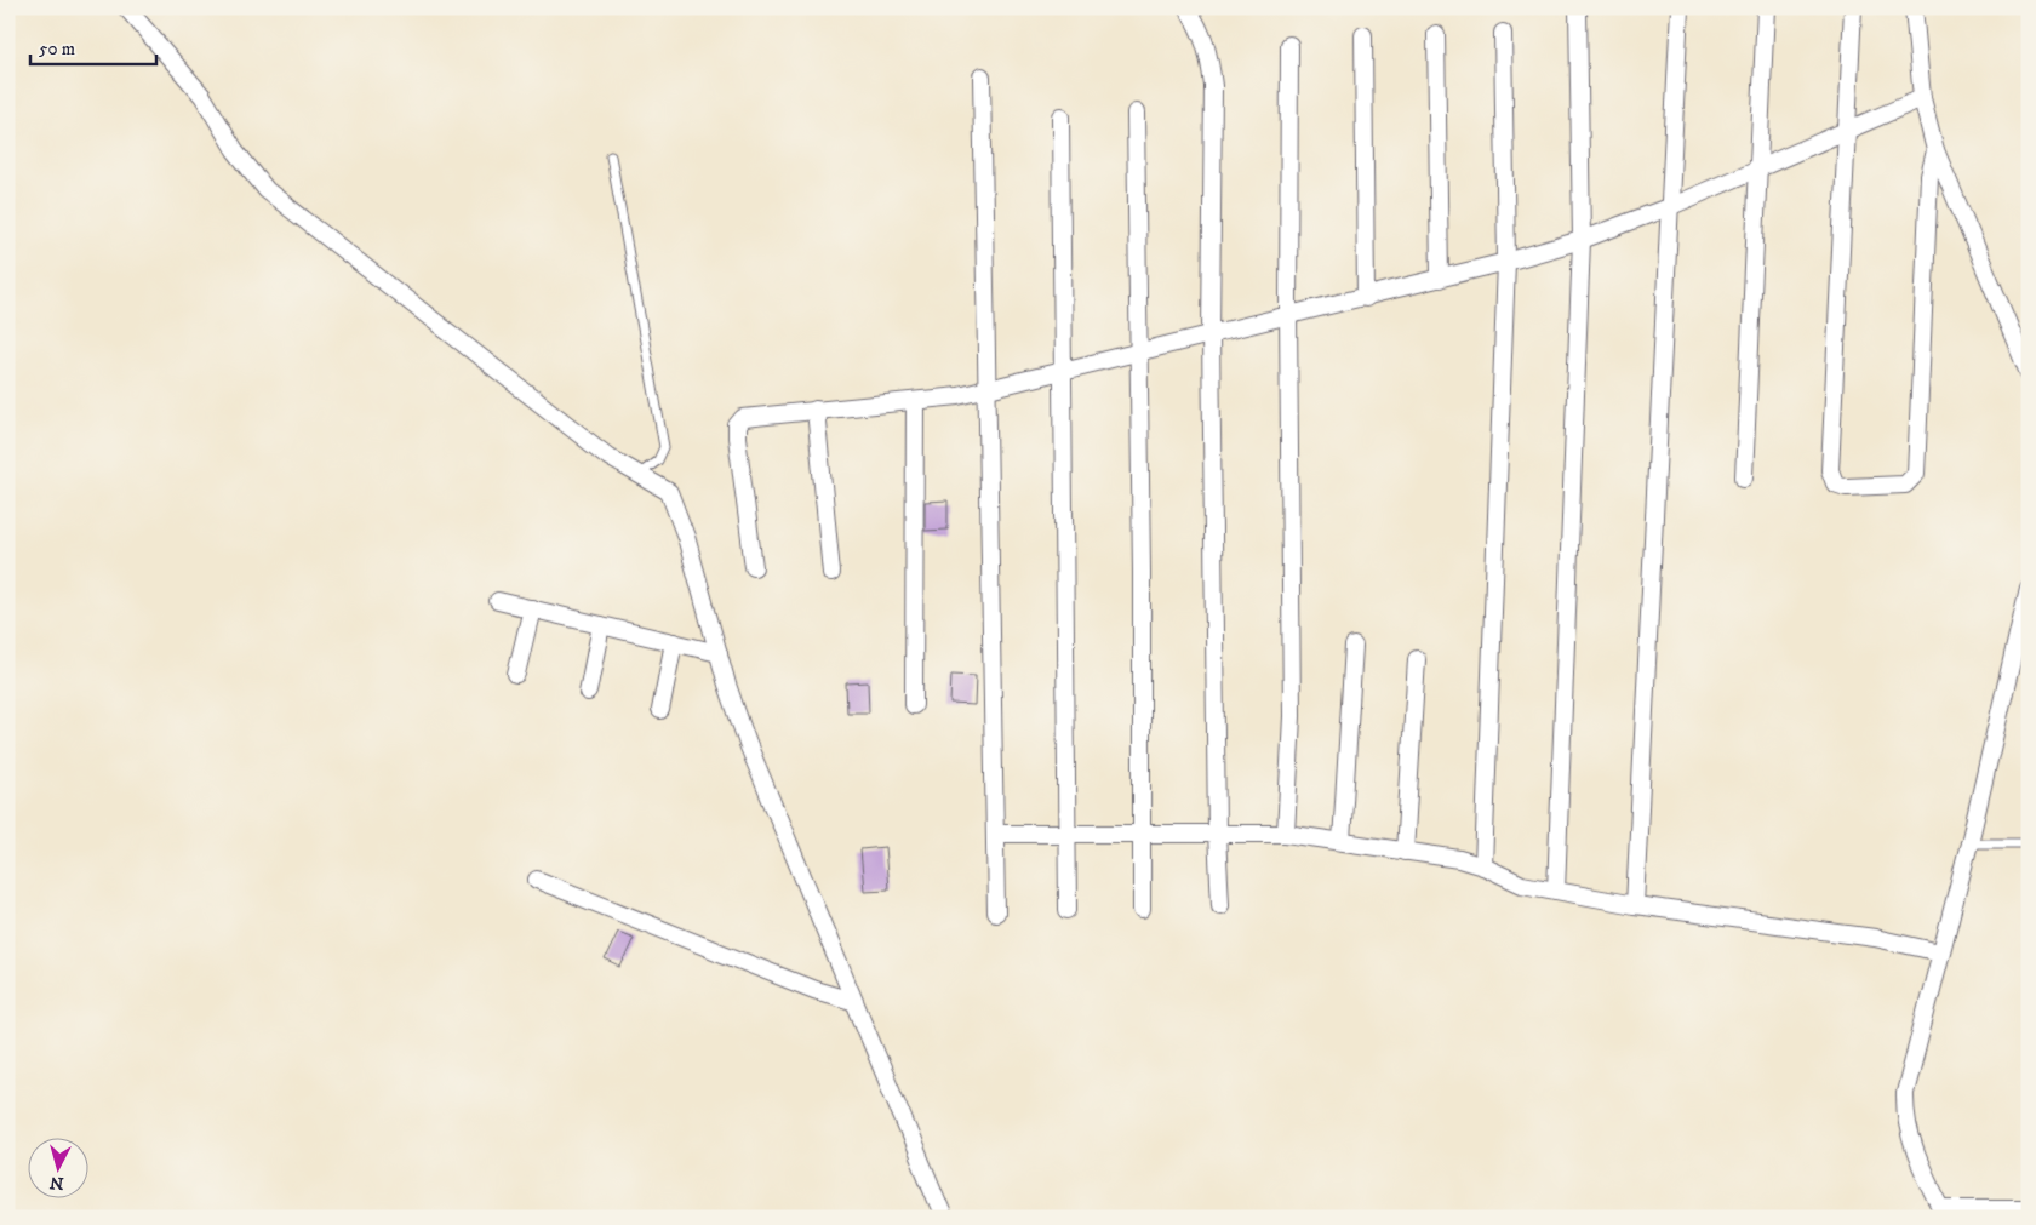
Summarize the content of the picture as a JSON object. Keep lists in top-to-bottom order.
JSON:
{
  "scale_bar": "50 m",
  "north": "bottom"
}
